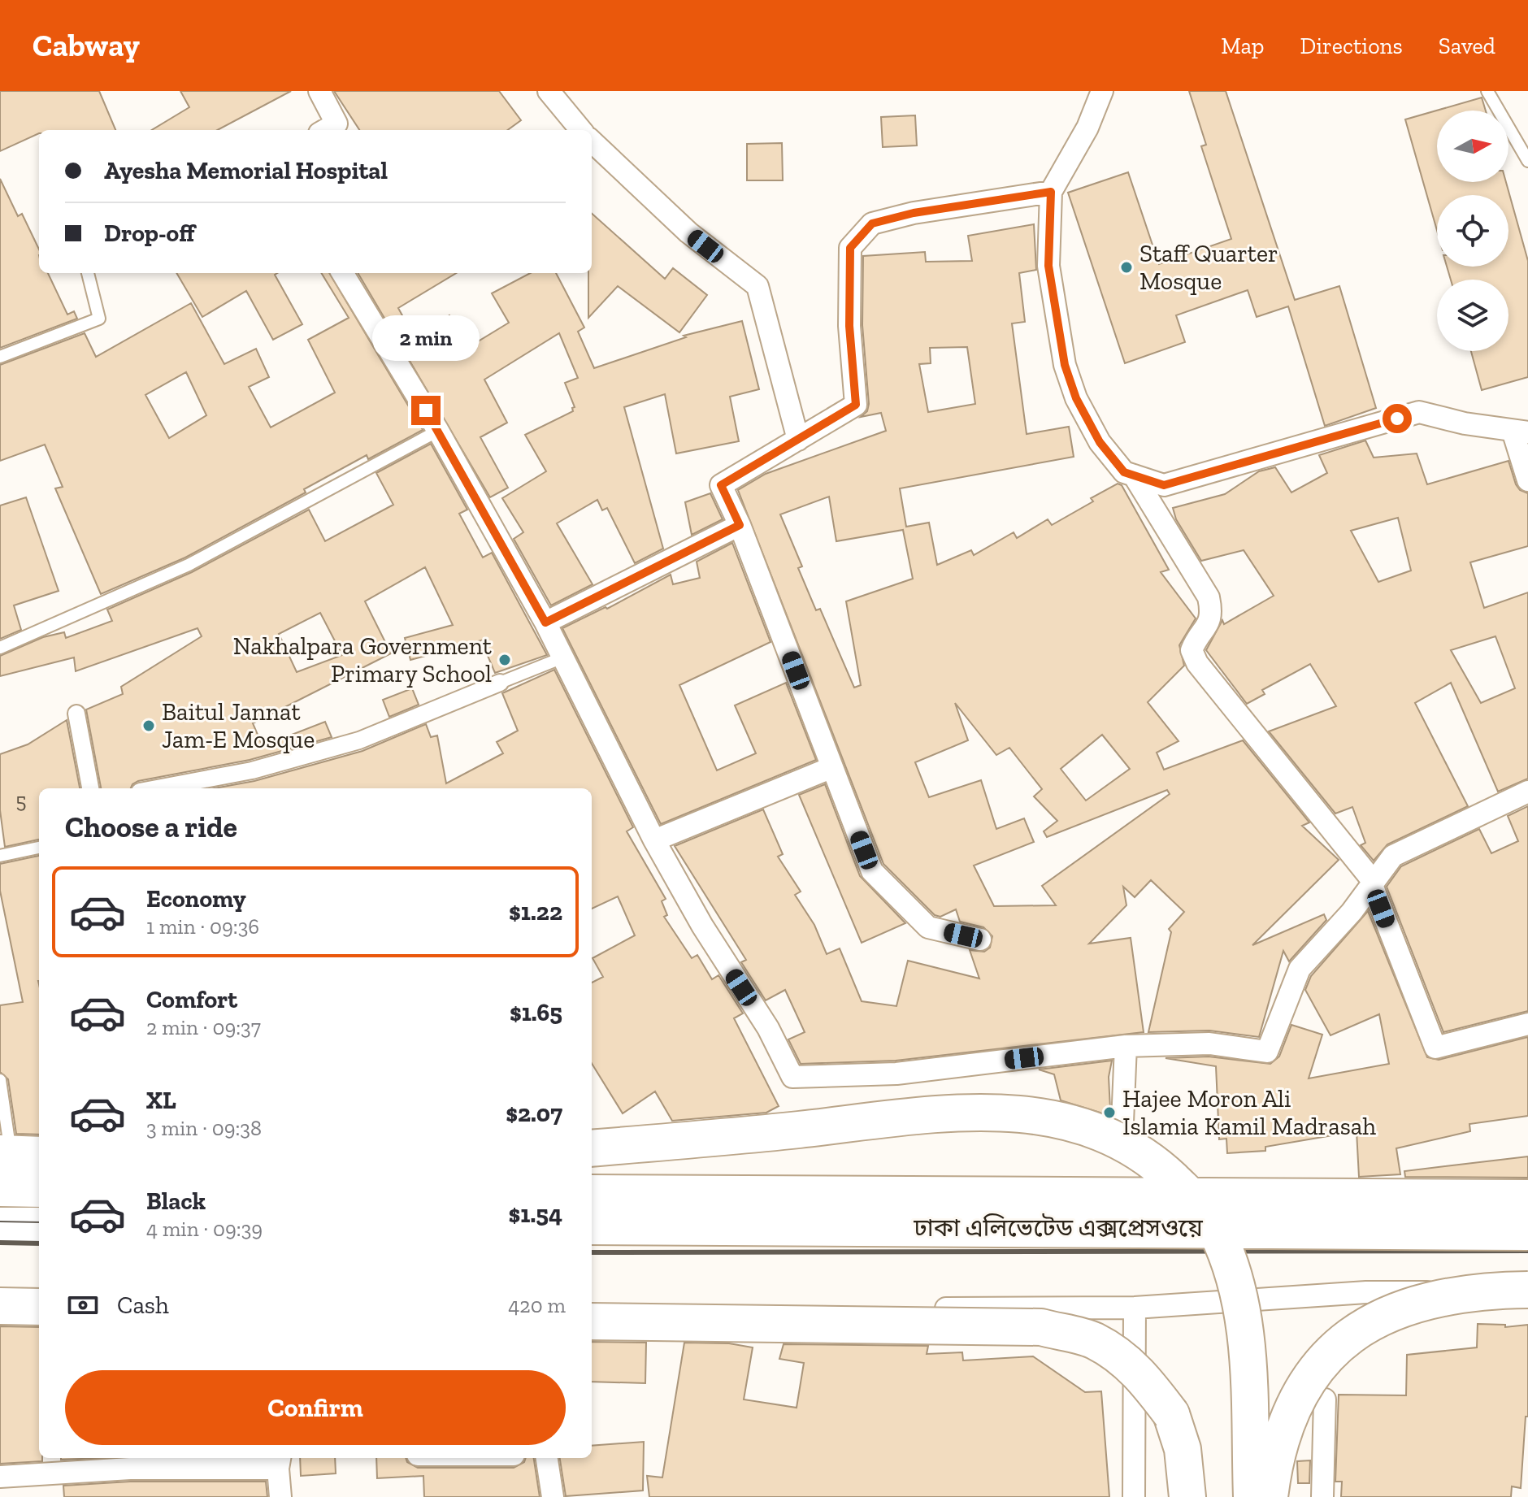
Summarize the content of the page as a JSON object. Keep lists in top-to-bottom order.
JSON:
{
  "streets": {
    "highway": ["ঢাকা এলিভেটেড এক্সপ্রেসওয়ে"]
  },
  "places": [
    "Staff Quarter Mosque",
    "Nakhalpara Government Primary School",
    "Baitul Jannat Jam-E Mosque",
    "Hajee Moron Ali Islamia Kamil Madrasah"
  ],
  "house_numbers": ["5"],
  "north": "right",
  "page": {
    "header": "Cabway",
    "nav": ["Map", "Directions", "Saved"],
    "banner": ["Ayesha Memorial Hospital", "Drop-off"],
    "bubble": "2 min",
    "heading": "Choose a ride",
    "list": [
      {
        "name": "Economy",
        "note": "1 min · 09:36",
        "value": "$1.22"
      },
      {
        "name": "Comfort",
        "note": "2 min · 09:37",
        "value": "$1.65"
      },
      {
        "name": "XL",
        "note": "3 min · 09:38",
        "value": "$2.07"
      },
      {
        "name": "Black",
        "note": "4 min · 09:39",
        "value": "$1.54"
      }
    ],
    "pay": ["Cash", "420 m"],
    "buttons": "Confirm"
  }
}
